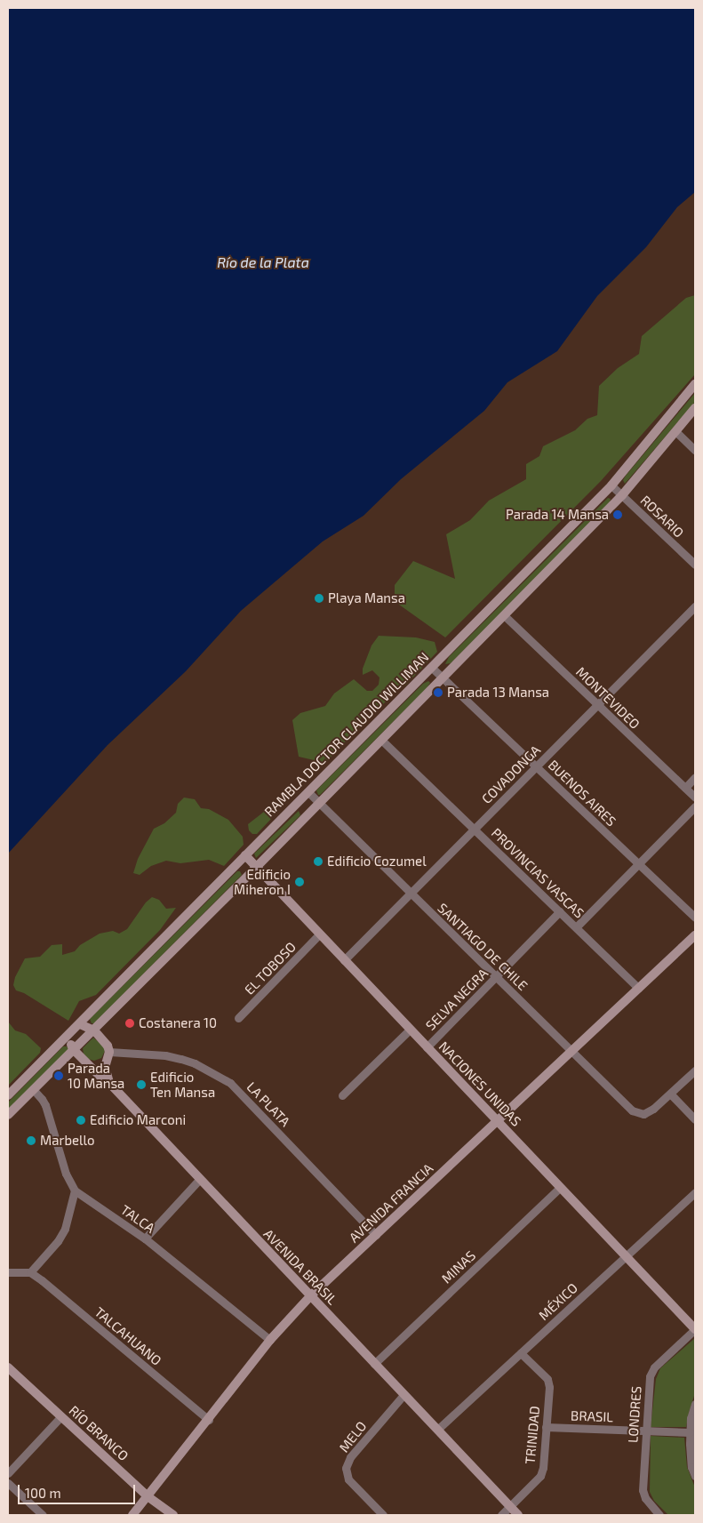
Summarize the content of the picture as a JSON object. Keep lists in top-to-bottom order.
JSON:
{
  "streets": {
    "street": [
      "ROSARIO",
      "MONTEVIDEO",
      "RAMBLA DOCTOR CLAUDIO WILLIMAN",
      "COVADONGA",
      "BUENOS AIRES",
      "PROVINCIAS VASCAS",
      "SANTIAGO DE CHILE",
      "EL TOBOSO",
      "SELVA NEGRA",
      "NACIONES UNIDAS",
      "LA PLATA",
      "AVENIDA FRANCIA",
      "TALCA",
      "AVENIDA BRASIL",
      "MINAS",
      "MÉXICO",
      "TALCAHUANO",
      "LONDRES",
      "BRASIL",
      "RÍO BRANCO",
      "TRINIDAD",
      "MELO"
    ]
  },
  "crossings": [
    ["ROSARIO", "RAMBLA DOCTOR CLAUDIO WILLIMAN"],
    ["MONTEVIDEO", "RAMBLA DOCTOR CLAUDIO WILLIMAN"],
    ["MONTEVIDEO", "COVADONGA"],
    ["RAMBLA DOCTOR CLAUDIO WILLIMAN", "BUENOS AIRES"],
    ["RAMBLA DOCTOR CLAUDIO WILLIMAN", "PROVINCIAS VASCAS"],
    ["RAMBLA DOCTOR CLAUDIO WILLIMAN", "SANTIAGO DE CHILE"],
    ["RAMBLA DOCTOR CLAUDIO WILLIMAN", "NACIONES UNIDAS"],
    ["RAMBLA DOCTOR CLAUDIO WILLIMAN", "TALCA"],
    ["RAMBLA DOCTOR CLAUDIO WILLIMAN", "AVENIDA BRASIL"],
    ["COVADONGA", "BUENOS AIRES"],
    ["COVADONGA", "PROVINCIAS VASCAS"],
    ["COVADONGA", "SANTIAGO DE CHILE"],
    ["COVADONGA", "NACIONES UNIDAS"],
    ["PROVINCIAS VASCAS", "SELVA NEGRA"],
    ["PROVINCIAS VASCAS", "AVENIDA FRANCIA"],
    ["SANTIAGO DE CHILE", "SELVA NEGRA"],
    ["SANTIAGO DE CHILE", "AVENIDA FRANCIA"],
    ["EL TOBOSO", "NACIONES UNIDAS"],
    ["SELVA NEGRA", "NACIONES UNIDAS"],
    ["NACIONES UNIDAS", "AVENIDA FRANCIA"],
    ["NACIONES UNIDAS", "MINAS"],
    ["NACIONES UNIDAS", "MÉXICO"],
    ["NACIONES UNIDAS", "LONDRES"],
    ["LA PLATA", "AVENIDA FRANCIA"],
    ["AVENIDA FRANCIA", "TALCA"],
    ["AVENIDA FRANCIA", "AVENIDA BRASIL"],
    ["AVENIDA FRANCIA", "TALCAHUANO"],
    ["AVENIDA FRANCIA", "RÍO BRANCO"],
    ["AVENIDA BRASIL", "MINAS"],
    ["AVENIDA BRASIL", "MÉXICO"],
    ["AVENIDA BRASIL", "TRINIDAD"],
    ["AVENIDA BRASIL", "MELO"],
    ["MÉXICO", "TRINIDAD"],
    ["LONDRES", "BRASIL"],
    ["BRASIL", "TRINIDAD"]
  ],
  "water": ["Río de la Plata"],
  "places": [
    "Parada 14 Mansa",
    "Playa Mansa",
    "Parada 13 Mansa",
    "Edificio Cozumel",
    "Edificio Miheron I",
    "Costanera 10",
    "Parada 10 Mansa",
    "Edificio Ten Mansa",
    "Edificio Marconi",
    "Marbello"
  ],
  "scale_bar": "100 m"
}
